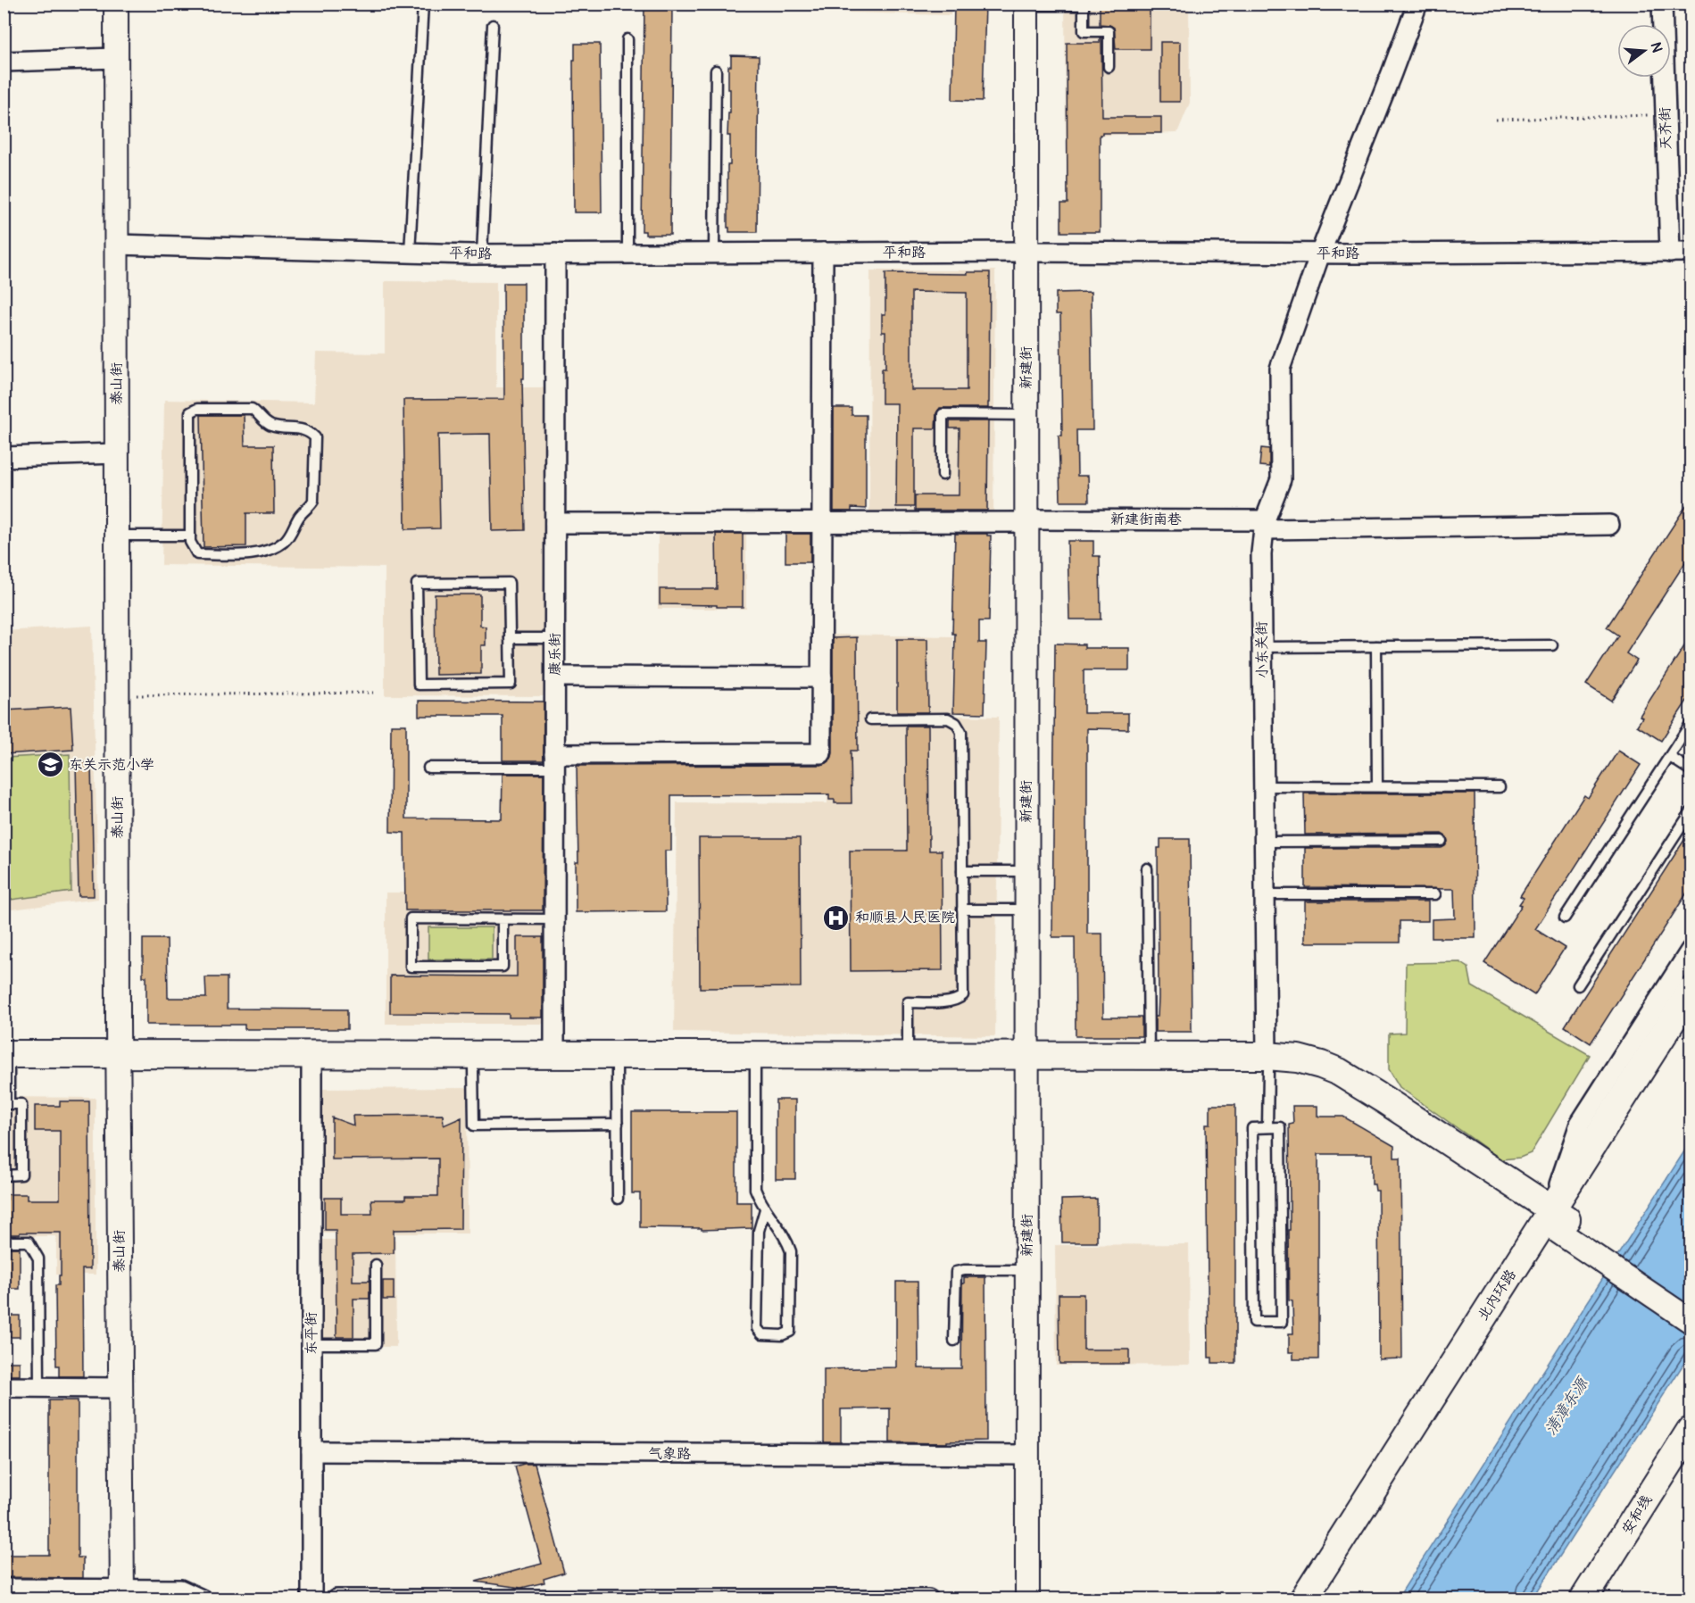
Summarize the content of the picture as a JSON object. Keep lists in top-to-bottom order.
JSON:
{
  "streets": {
    "main road": ["北内环路", "安和线"],
    "street": [
      "天齐街",
      "平和路",
      "新建街",
      "泰山街",
      "新建街南巷",
      "小东关街",
      "康乐街",
      "东平街",
      "气象路"
    ]
  },
  "crossings": [
    ["天齐街", "平和路"],
    ["平和路", "新建街"],
    ["平和路", "泰山街"],
    ["平和路", "小东关街"],
    ["平和路", "康乐街"],
    ["新建街", "新建街南巷"],
    ["新建街", "气象路"],
    ["新建街南巷", "小东关街"],
    ["新建街南巷", "康乐街"],
    ["东平街", "气象路"]
  ],
  "water": ["清漳东源"],
  "places": {
    "school or university": ["东关示范小学"],
    "hospital": ["和顺县人民医院"]
  },
  "north": "right"
}
